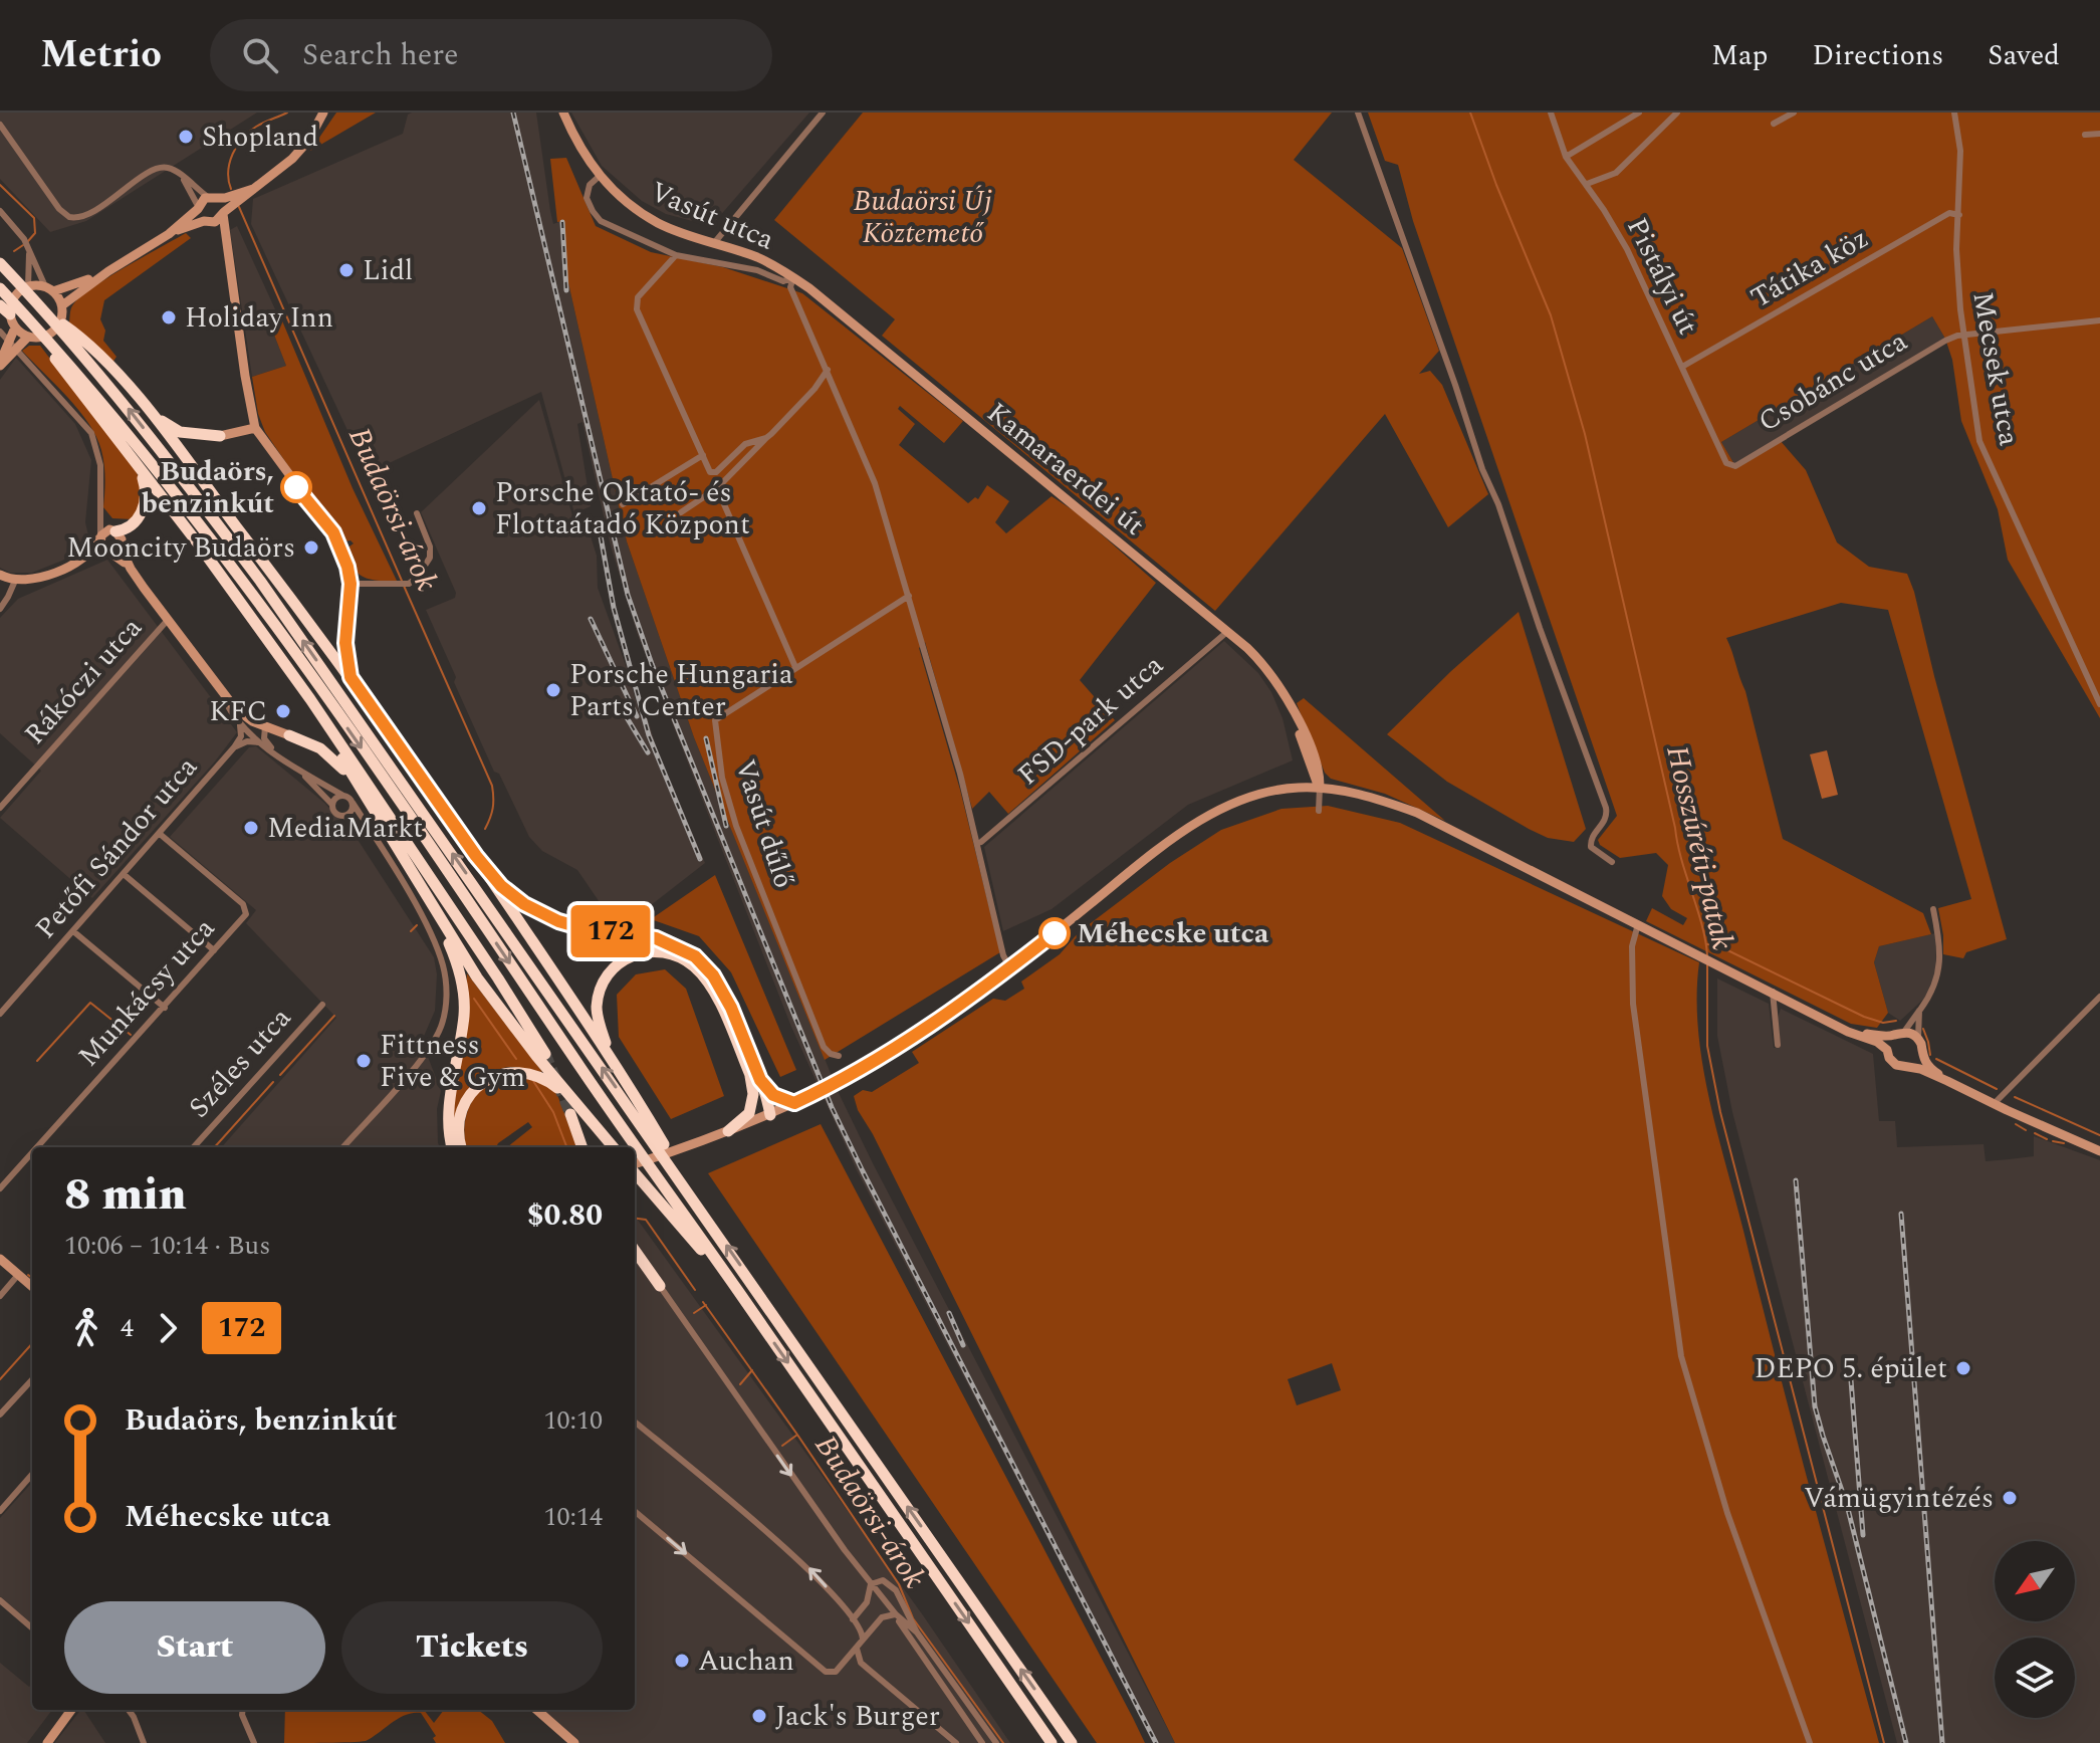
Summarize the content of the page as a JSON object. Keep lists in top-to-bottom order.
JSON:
{
  "streets": {
    "street": [
      "Vasút utca",
      "Tátika köz",
      "Pistályi út",
      "Mecsek utca",
      "Csobánc utca",
      "Kamaraerdei út",
      "Rákóczi utca",
      "FSD-park utca",
      "Vasút dűlő",
      "Petőfi Sándor utca",
      "Munkácsy utca",
      "Széles utca"
    ]
  },
  "crossings": [
    ["Vasút utca", "Kamaraerdei út"],
    ["Tátika köz", "Pistályi út"],
    ["Tátika köz", "Mecsek utca"],
    ["Pistályi út", "Csobánc utca"],
    ["Mecsek utca", "Csobánc utca"],
    ["Kamaraerdei út", "FSD-park utca"],
    ["Petőfi Sándor utca", "Munkácsy utca"]
  ],
  "water": ["Budaörsi-árok", "Hosszúréti-patak"],
  "parks": ["Budaörsi Új Köztemető"],
  "places": [
    "Shopland",
    "Lidl",
    "Holiday Inn",
    "Budaörs, benzinkút",
    "Porsche Oktató- és Flottaátadó Központ",
    "Mooncity Budaörs",
    "Porsche Hungaria Parts Center",
    "KFC",
    "MediaMarkt",
    "Méhecske utca",
    "Fittness Five & Gym",
    "DEPO 5. épület",
    "Vámügyintézés",
    "Auchan",
    "Jack's Burger"
  ],
  "lines": ["bus line 172"],
  "north": "bottom left",
  "page": {
    "header": "Metrio",
    "search": "Search here",
    "nav": ["Map", "Directions", "Saved"],
    "on_map": "172",
    "heading": ["8 min", "10:06 – 10:14 · Bus", "$0.80"],
    "legs": ["4", "172"],
    "list": [
      {
        "name": "Budaörs, benzinkút",
        "value": "10:10"
      },
      {
        "name": "Méhecske utca",
        "value": "10:14"
      }
    ],
    "buttons": ["Start", "Tickets"]
  }
}
